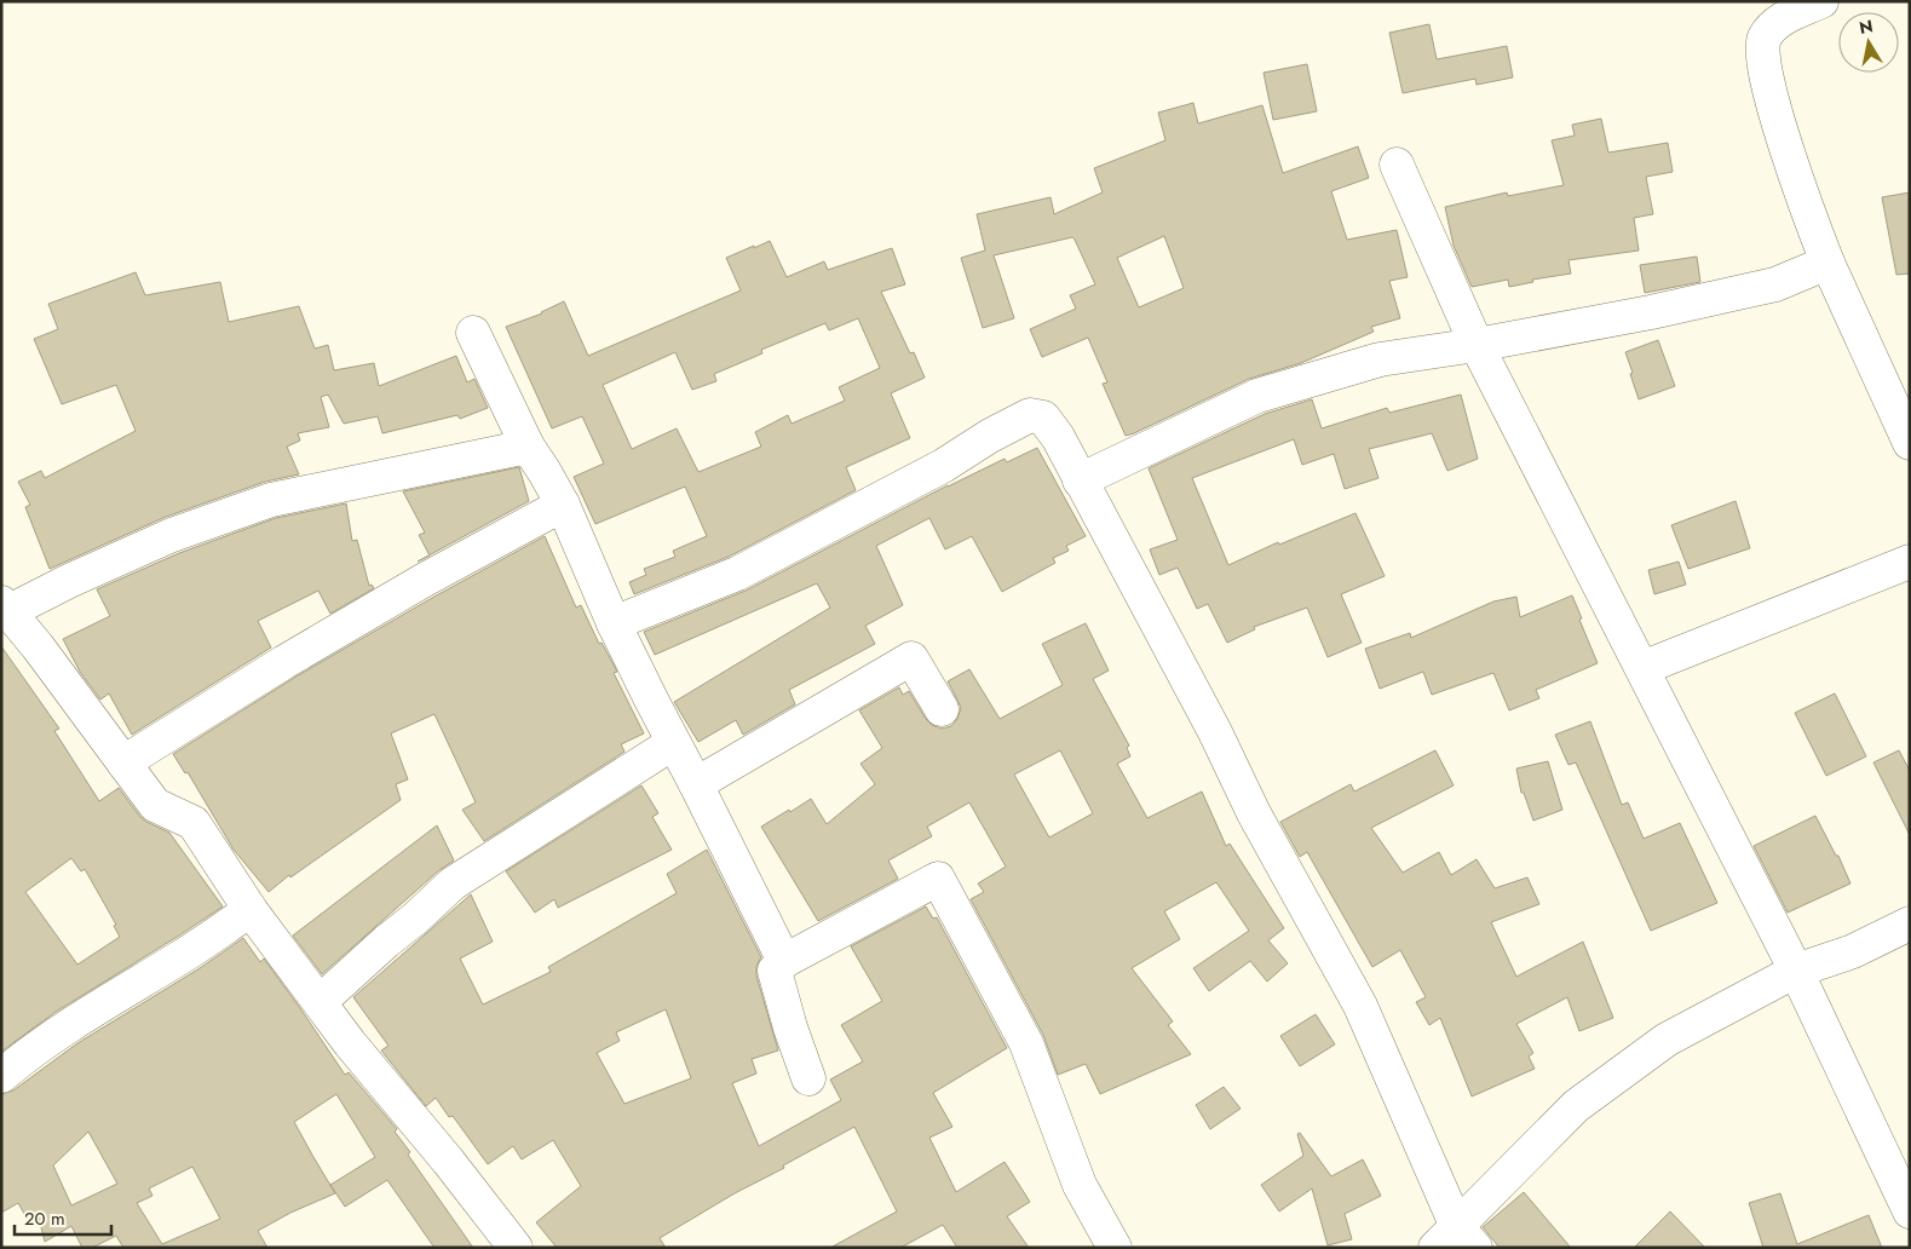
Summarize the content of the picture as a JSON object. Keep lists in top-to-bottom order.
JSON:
{
  "scale_bar": "20 m",
  "north": "top"
}
